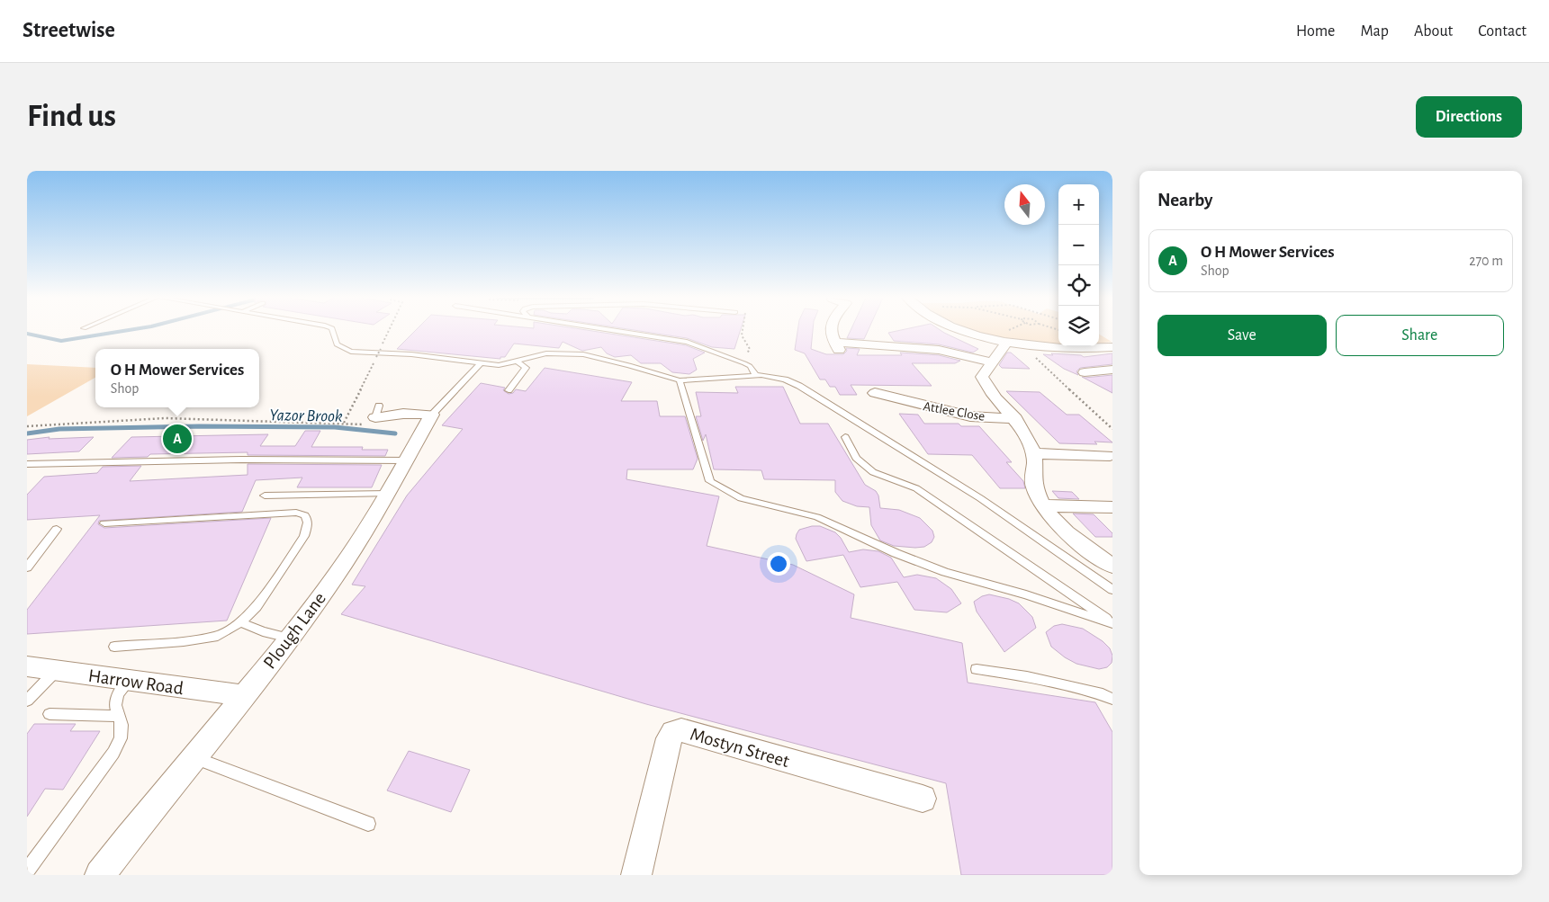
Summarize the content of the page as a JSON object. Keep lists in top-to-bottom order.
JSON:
{
  "streets": {
    "street": [
      "Attlee Close",
      "Plough Lane",
      "Harrow Road",
      "Mostyn Street"
    ]
  },
  "crossings": [
    ["Plough Lane", "Harrow Road"]
  ],
  "water": ["Yazor Brook"],
  "north": "top",
  "page": {
    "header": "Streetwise",
    "nav": [
      "Home",
      "Map",
      "About",
      "Contact"
    ],
    "buttons": [
      "Directions",
      ["Save", "Share"]
    ],
    "title": "Find us",
    "heading": "Nearby",
    "map_buttons": ["+", "−"],
    "list": [
      {
        "mark": "A",
        "name": "O H Mower Services",
        "note": "Shop",
        "value": "270 m"
      }
    ],
    "popup": ["O H Mower Services", "Shop"],
    "pins": "A"
  }
}
